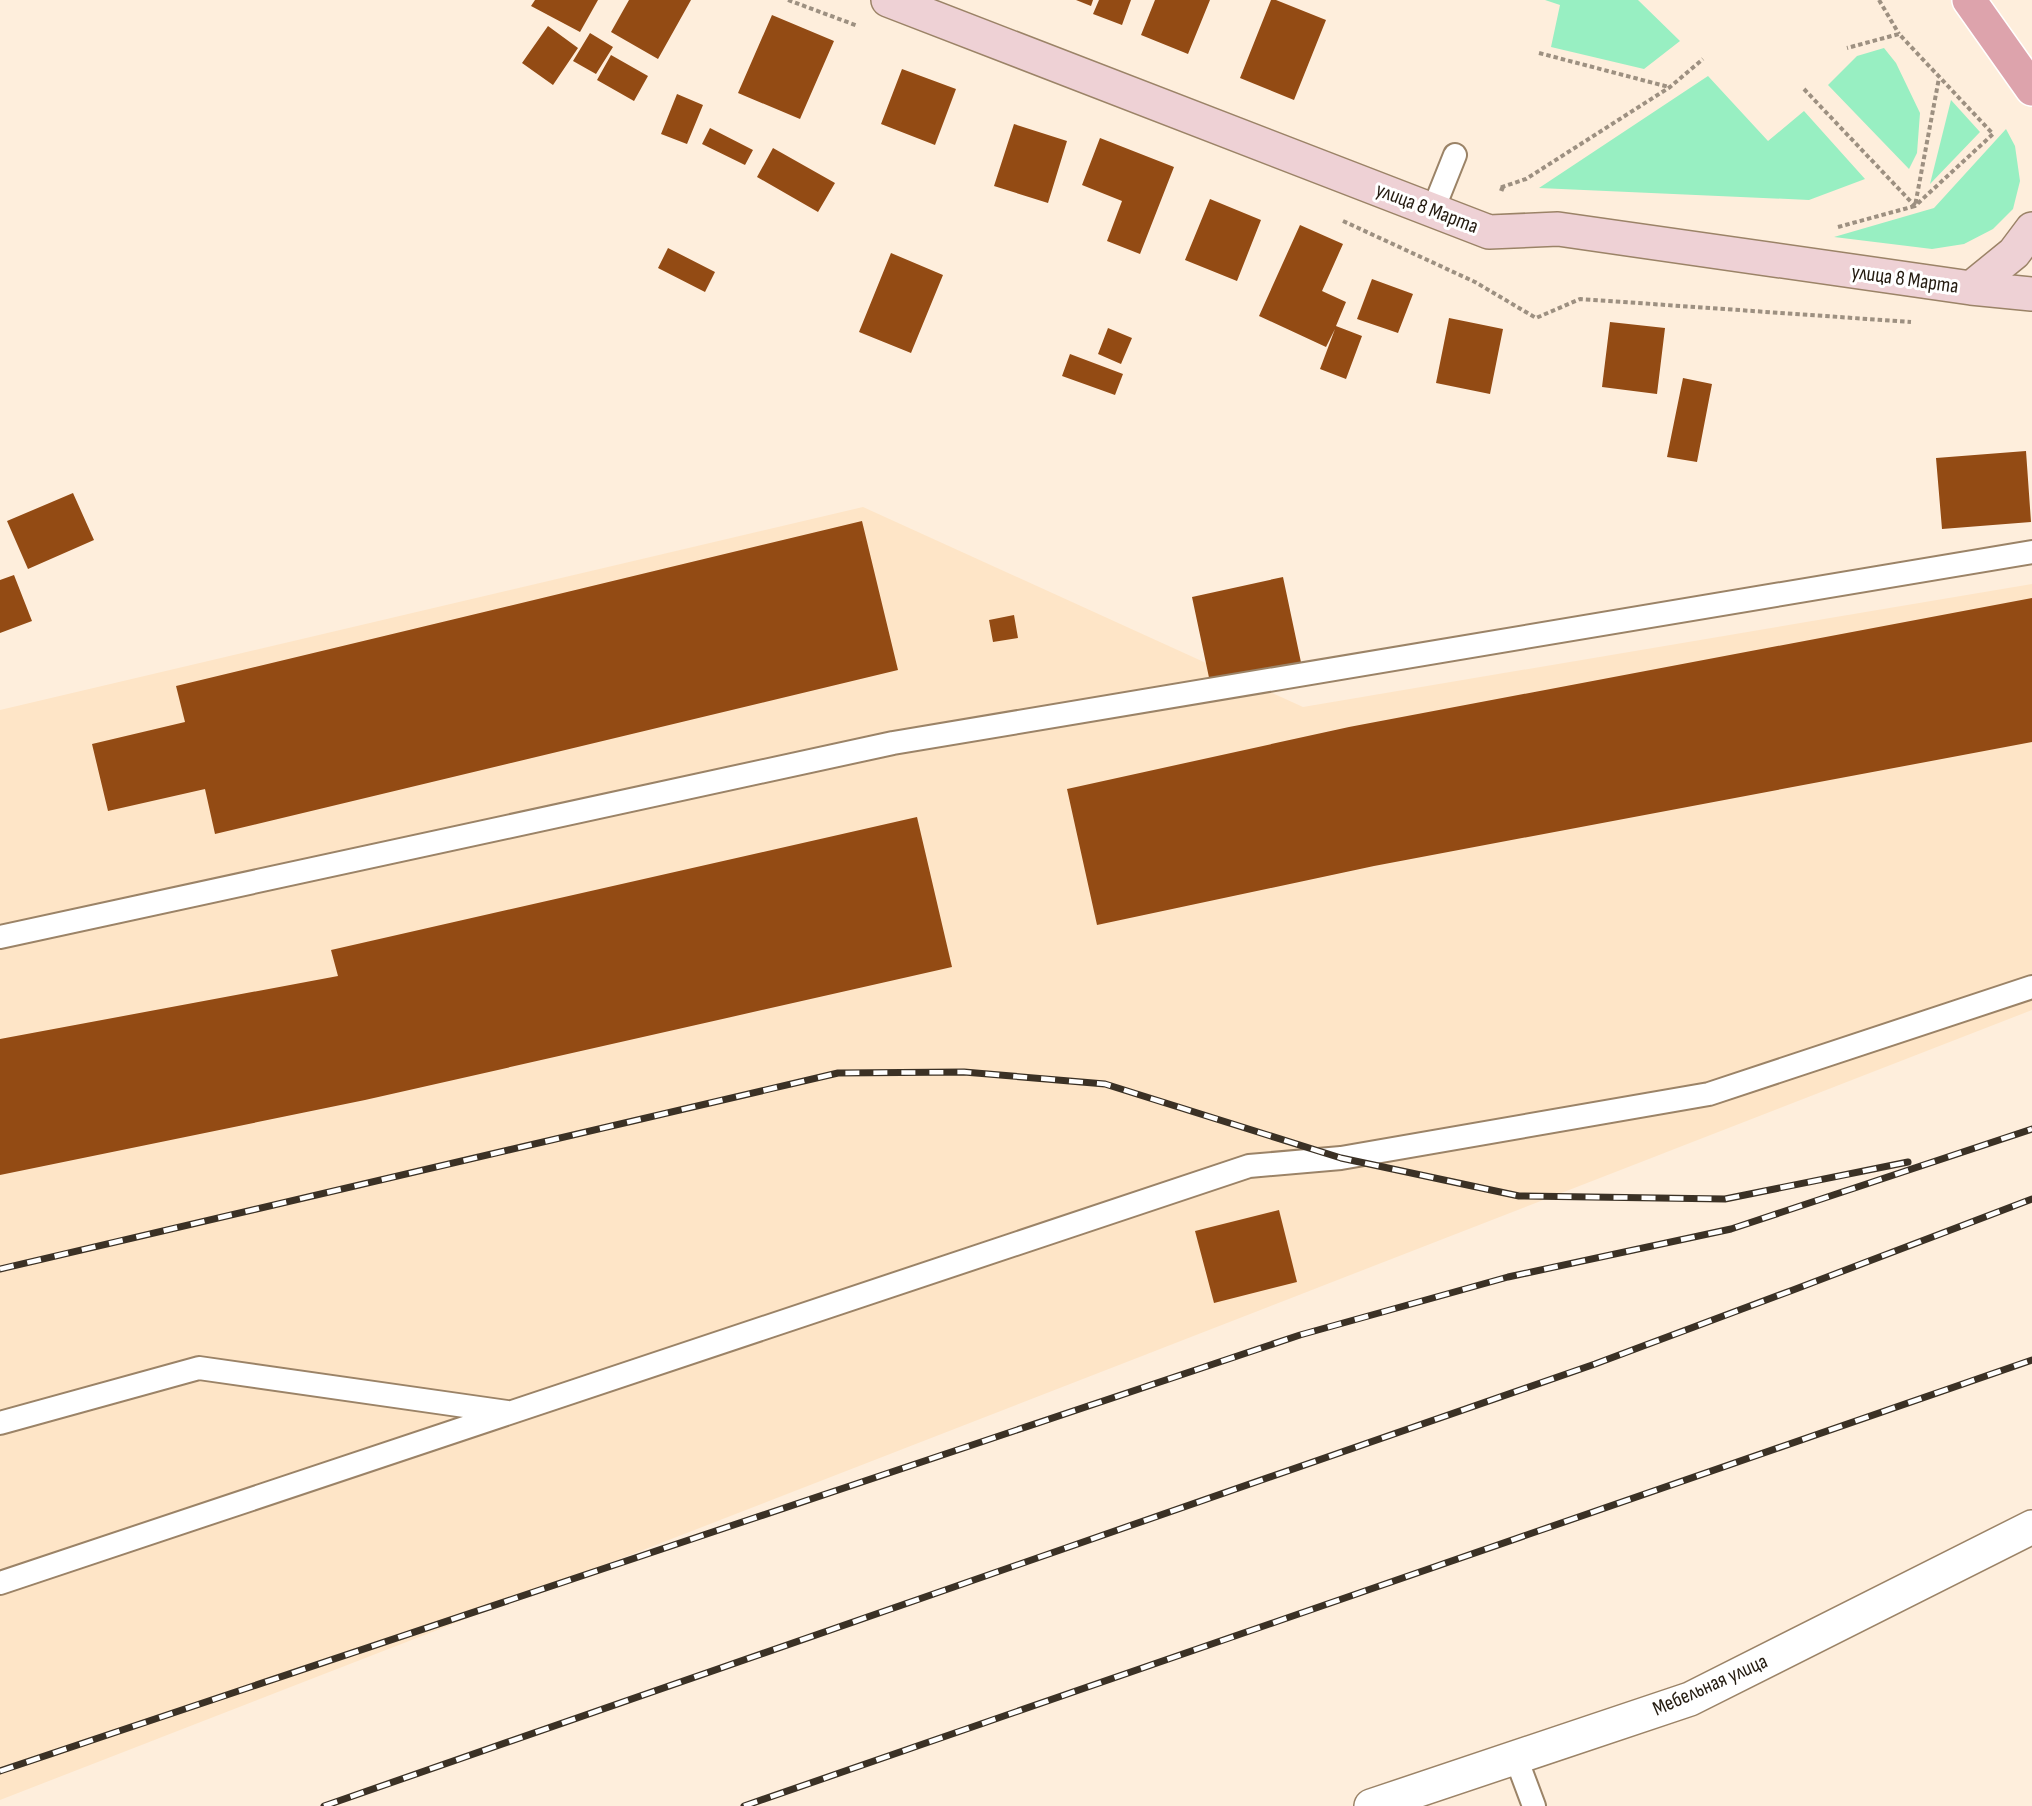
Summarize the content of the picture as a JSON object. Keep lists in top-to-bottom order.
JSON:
{
  "streets": {
    "main road": ["улица 8 Марта"],
    "street": ["Мебельная улица"]
  }
}
